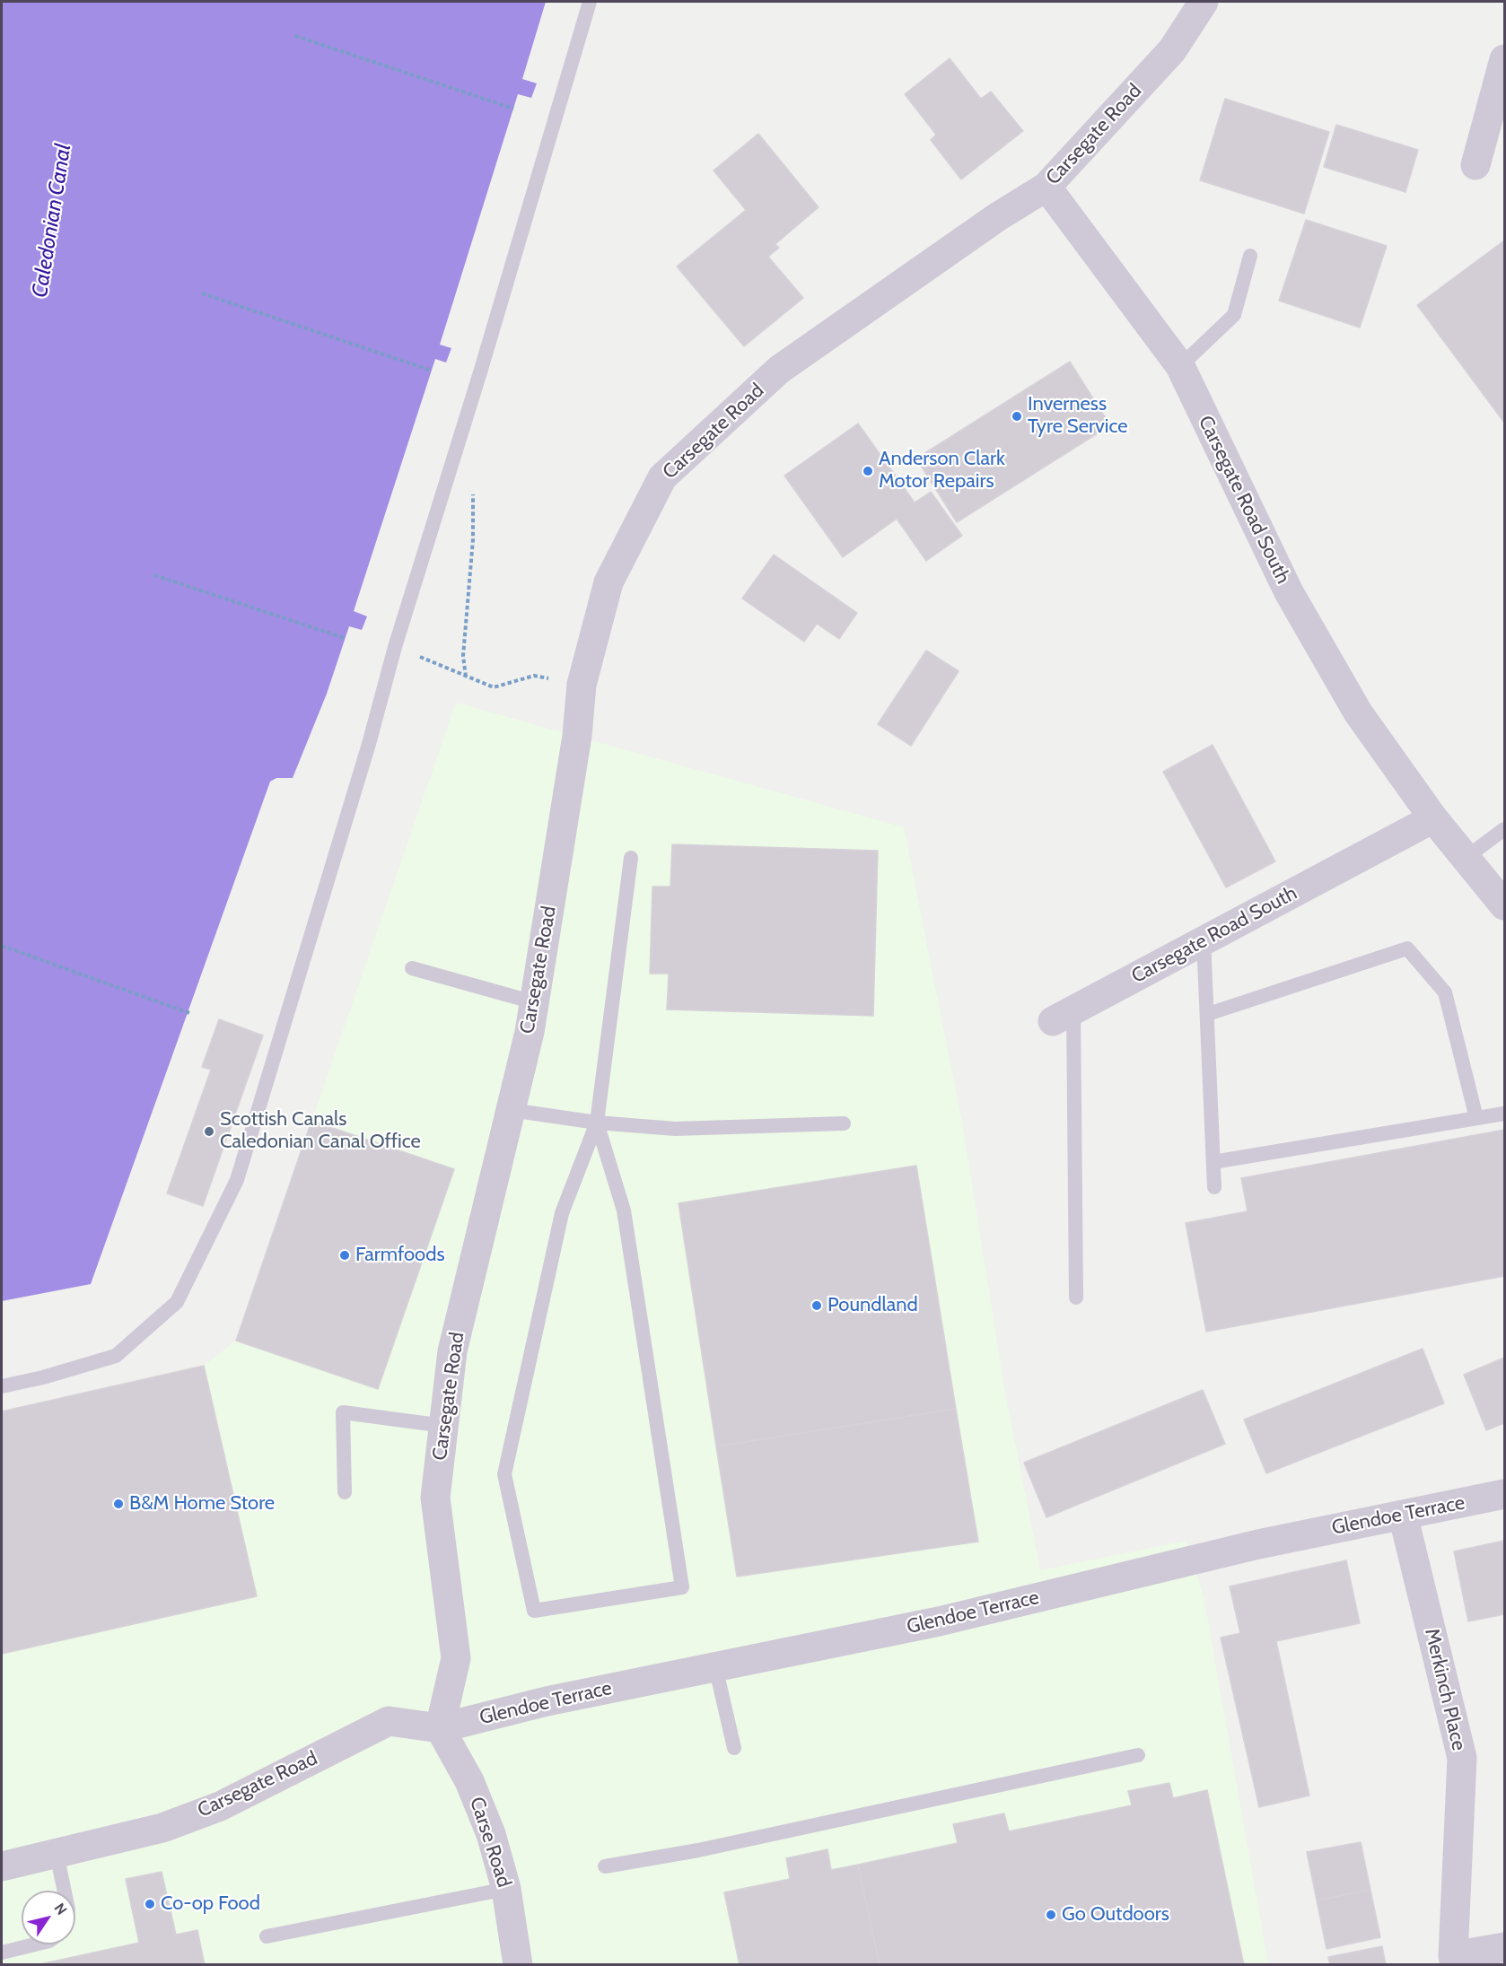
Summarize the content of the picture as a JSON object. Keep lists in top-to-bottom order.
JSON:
{
  "streets": {
    "street": [
      "Carsegate Road",
      "Carsegate Road South",
      "Glendoe Terrace",
      "Merkinch Place",
      "Carse Road"
    ]
  },
  "crossings": [
    ["Carsegate Road", "Carsegate Road South"],
    ["Carsegate Road", "Glendoe Terrace"],
    ["Carsegate Road", "Carse Road"],
    ["Glendoe Terrace", "Merkinch Place"],
    ["Glendoe Terrace", "Carse Road"]
  ],
  "water": ["Caledonian Canal"],
  "places": [
    "Inverness Tyre Service",
    "Anderson Clark Motor Repairs",
    "Scottish Canals Caledonian Canal Office",
    "Farmfoods",
    "Poundland",
    "B&M Home Store",
    "Co-op Food",
    "Go Outdoors"
  ],
  "north": "top right"
}
